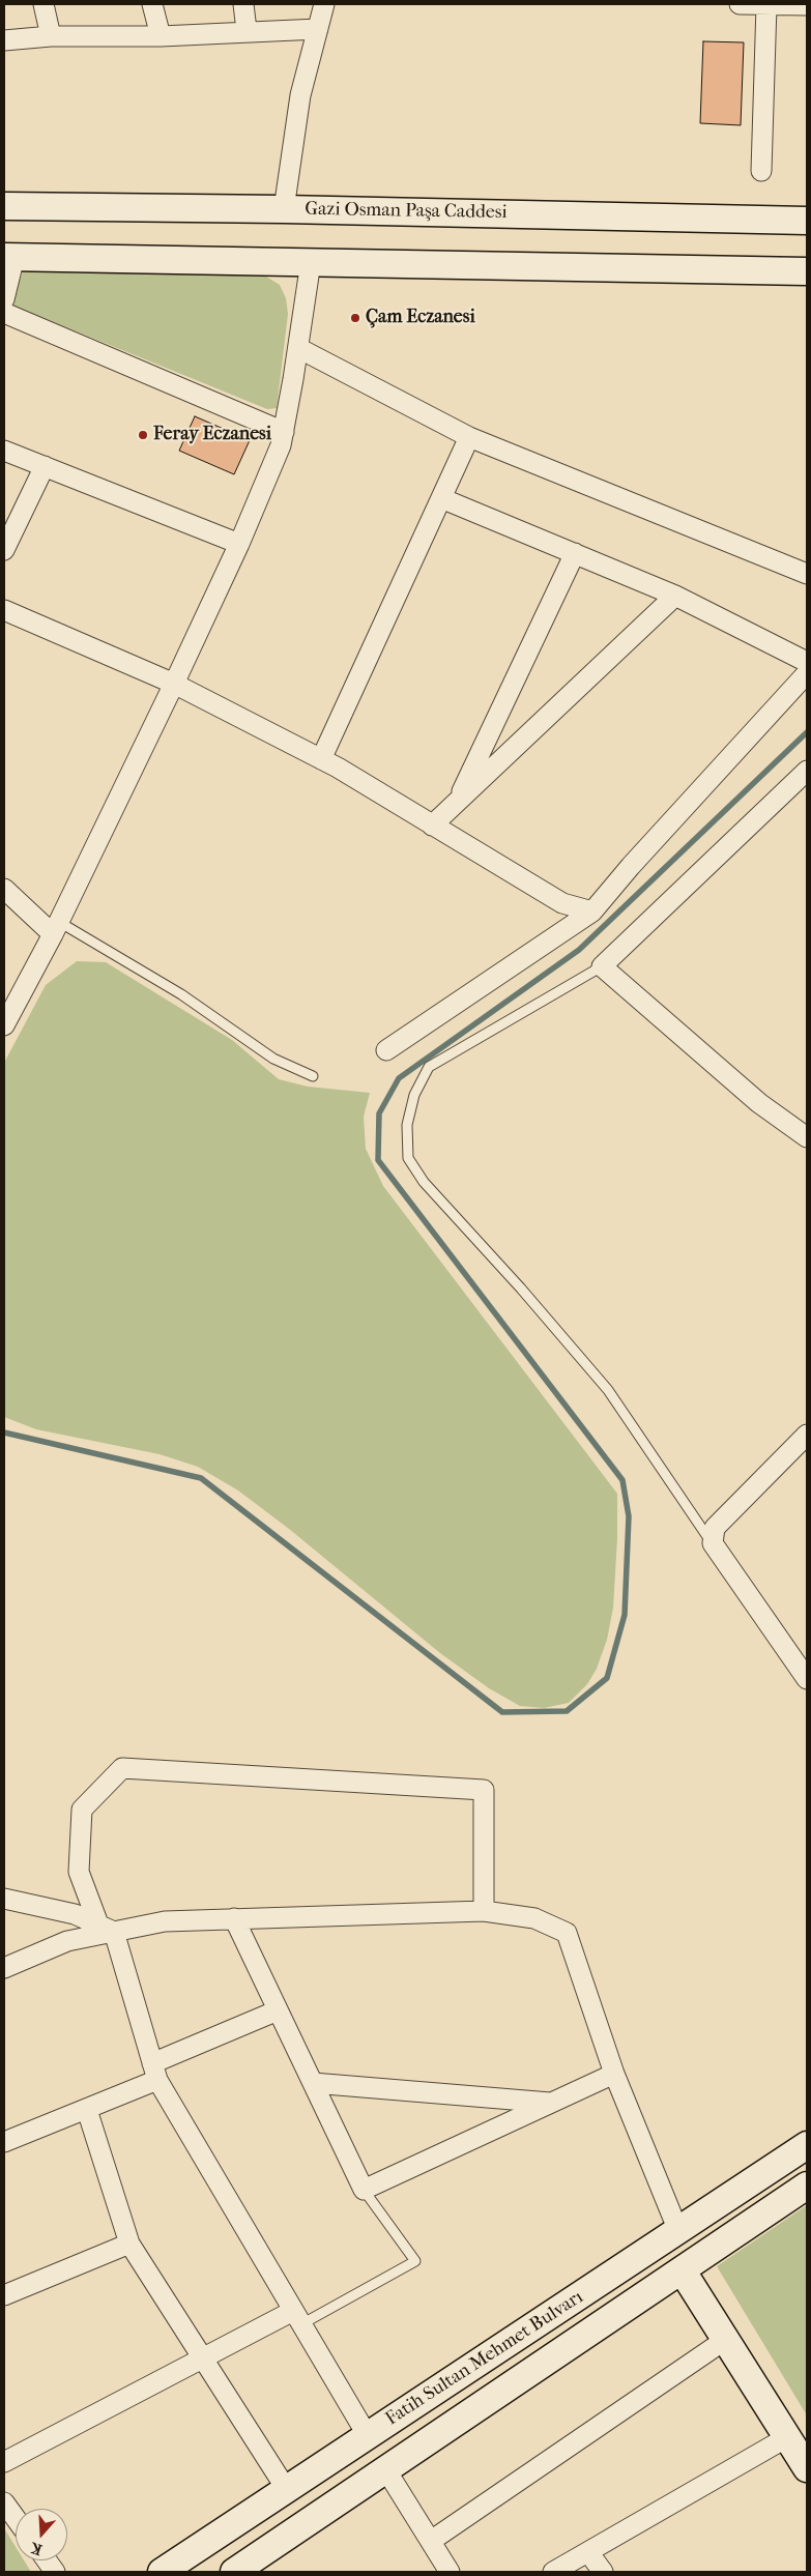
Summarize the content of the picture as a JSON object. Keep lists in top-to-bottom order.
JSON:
{
  "streets": {
    "street": ["Gazi Osman Paşa Caddesi", "Fatih Sultan Mehmet Bulvarı"]
  },
  "places": ["Çam Eczanesi", "Feray Eczanesi"],
  "north": "bottom"
}
